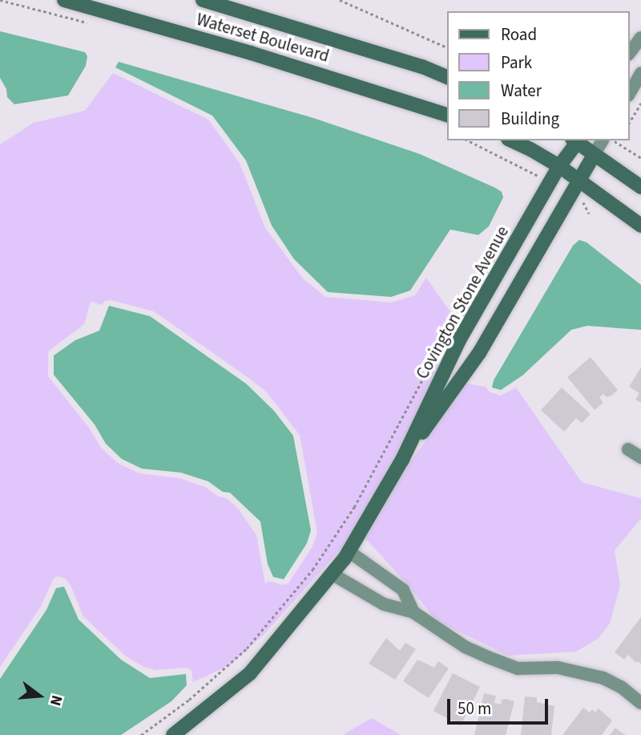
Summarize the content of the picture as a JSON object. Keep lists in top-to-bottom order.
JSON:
{
  "streets": {
    "street": ["Waterset Boulevard", "Covington Stone Avenue"]
  },
  "legend": [
    "Road",
    "Park",
    "Water",
    "Building"
  ],
  "scale_bar": "50 m",
  "north": "right"
}
